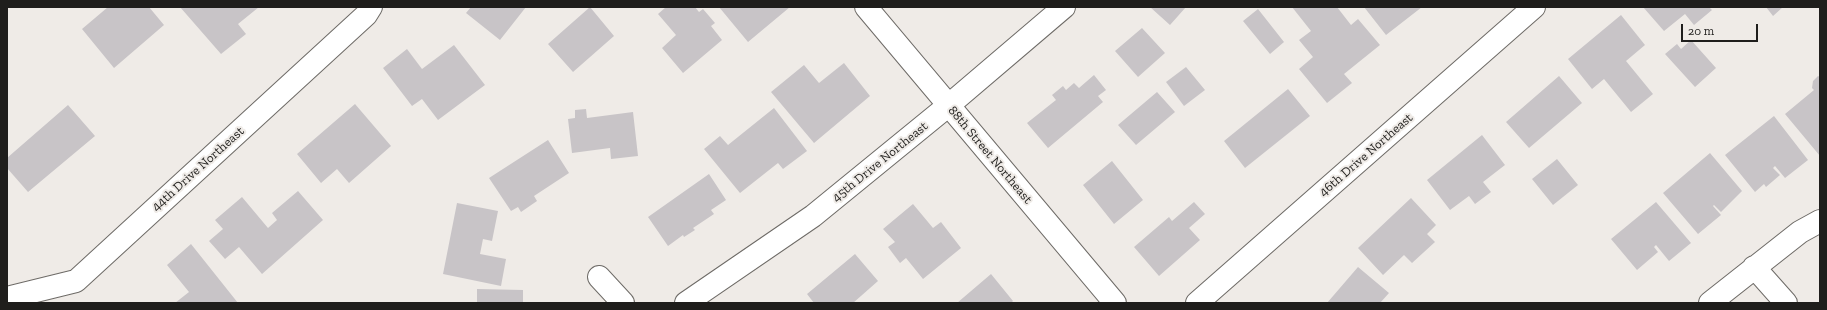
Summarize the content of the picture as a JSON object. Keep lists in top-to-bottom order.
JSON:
{
  "streets": {
    "street": [
      "88th Street Northeast",
      "46th Drive Northeast",
      "45th Drive Northeast",
      "44th Drive Northeast"
    ]
  },
  "crossings": [
    ["88th Street Northeast", "45th Drive Northeast"]
  ],
  "scale_bar": "20 m"
}
